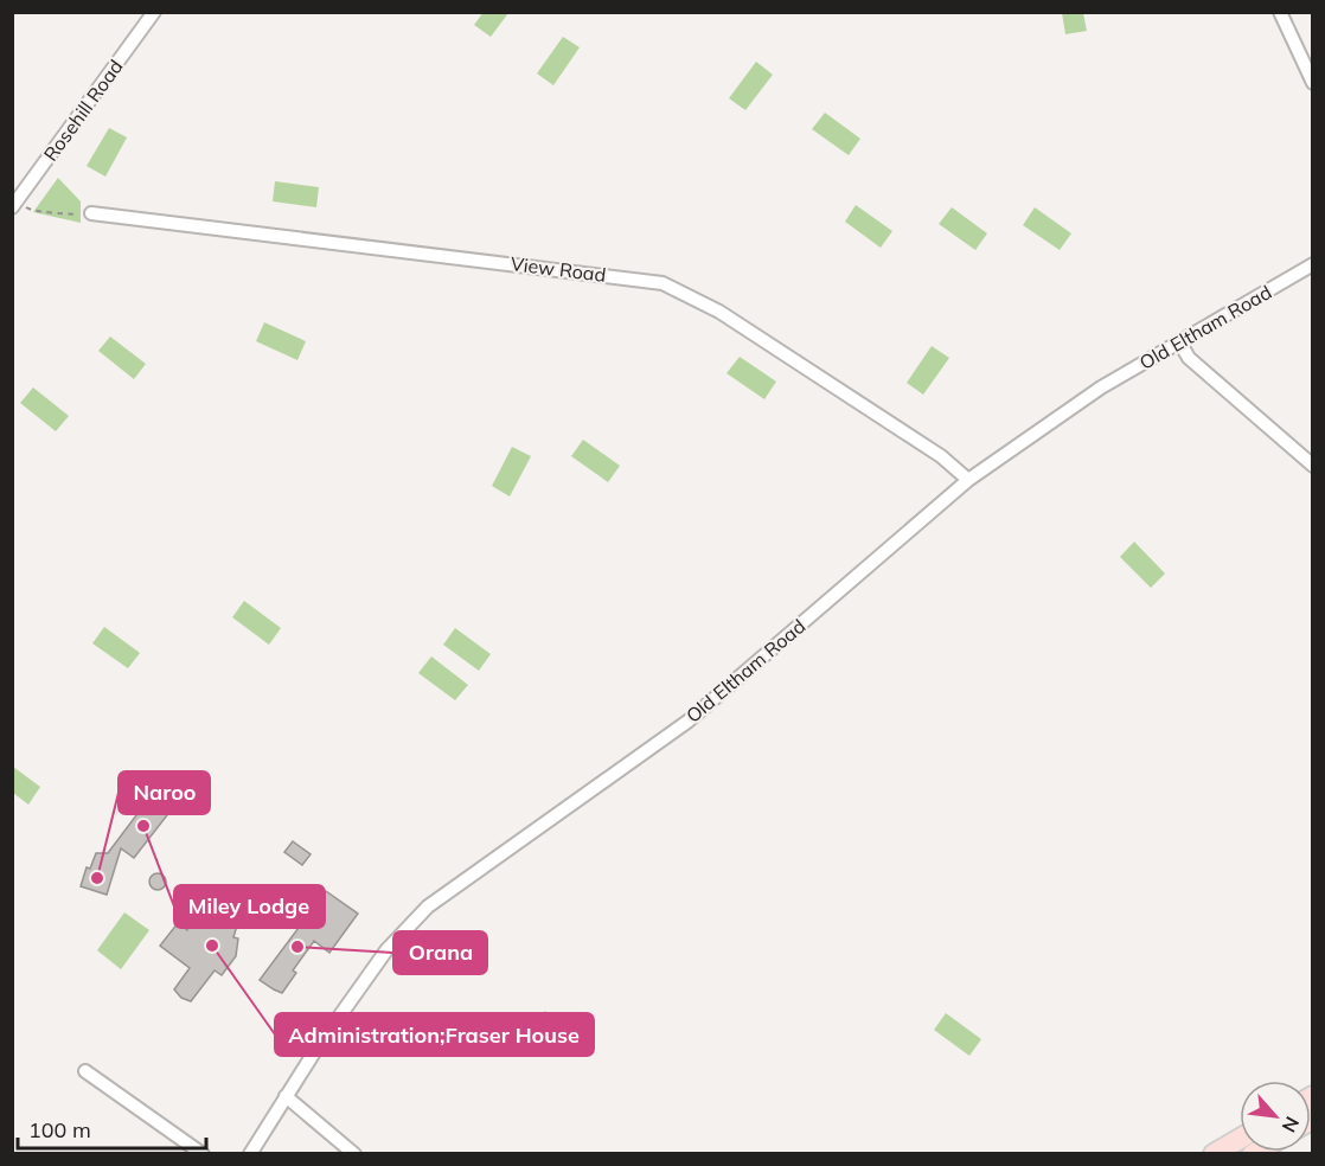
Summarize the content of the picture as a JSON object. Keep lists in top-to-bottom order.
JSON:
{
  "streets": {
    "street": ["Rosehill Road", "View Road", "Old Eltham Road"]
  },
  "crossings": [
    ["View Road", "Old Eltham Road"]
  ],
  "places": [
    "Miley Lodge",
    "Naroo",
    "Administration;Fraser House",
    "Orana"
  ],
  "scale_bar": "100 m",
  "north": "bottom right"
}
